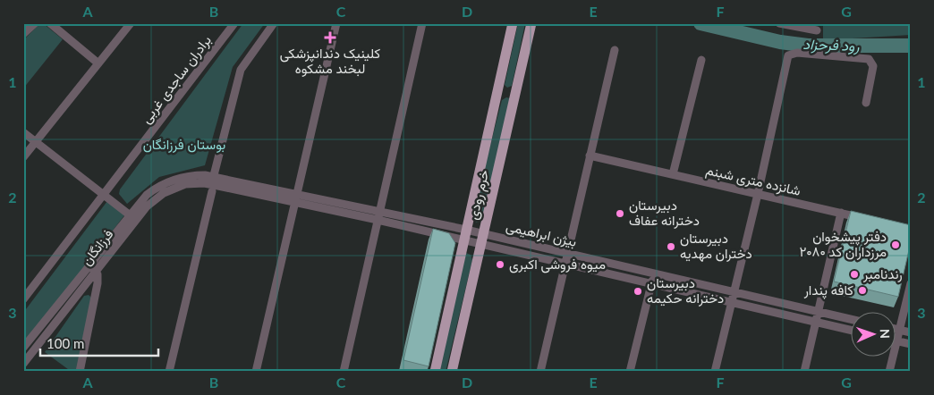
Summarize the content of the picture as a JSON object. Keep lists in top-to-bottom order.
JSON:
{
  "streets": {
    "main road": ["خرم رودی"],
    "street": [
      "برادران ساجدی غربی",
      "شانزده متری شبنم",
      "بیژن ابراهیمی",
      "فرزانگان"
    ]
  },
  "crossings": [
    ["خرم رودی", "بیژن ابراهیمی"],
    ["بیژن ابراهیمی", "فرزانگان"]
  ],
  "water": ["رود فرحزاد"],
  "parks": ["بوستان فرزانگان"],
  "places": {
    "health": ["کلینیک دندانپزشکی لبخند مشکوه"],
    "other": [
      "دبیرستان دخترانه عفاف",
      "دفتر پیشخوان مرزداران کد ۲۰۸۰",
      "دبیرستان دختران مهدیه",
      "میوه فروشی اکبری",
      "رندنامبر",
      "کافه پندار",
      "دبیرستان دخترانه حکیمه"
    ]
  },
  "scale_bar": "100 m",
  "north": "right",
  "grid": {
    "columns": [
      "A",
      "B",
      "C",
      "D",
      "E",
      "F",
      "G"
    ],
    "rows": ["1", "2", "3"]
  }
}
